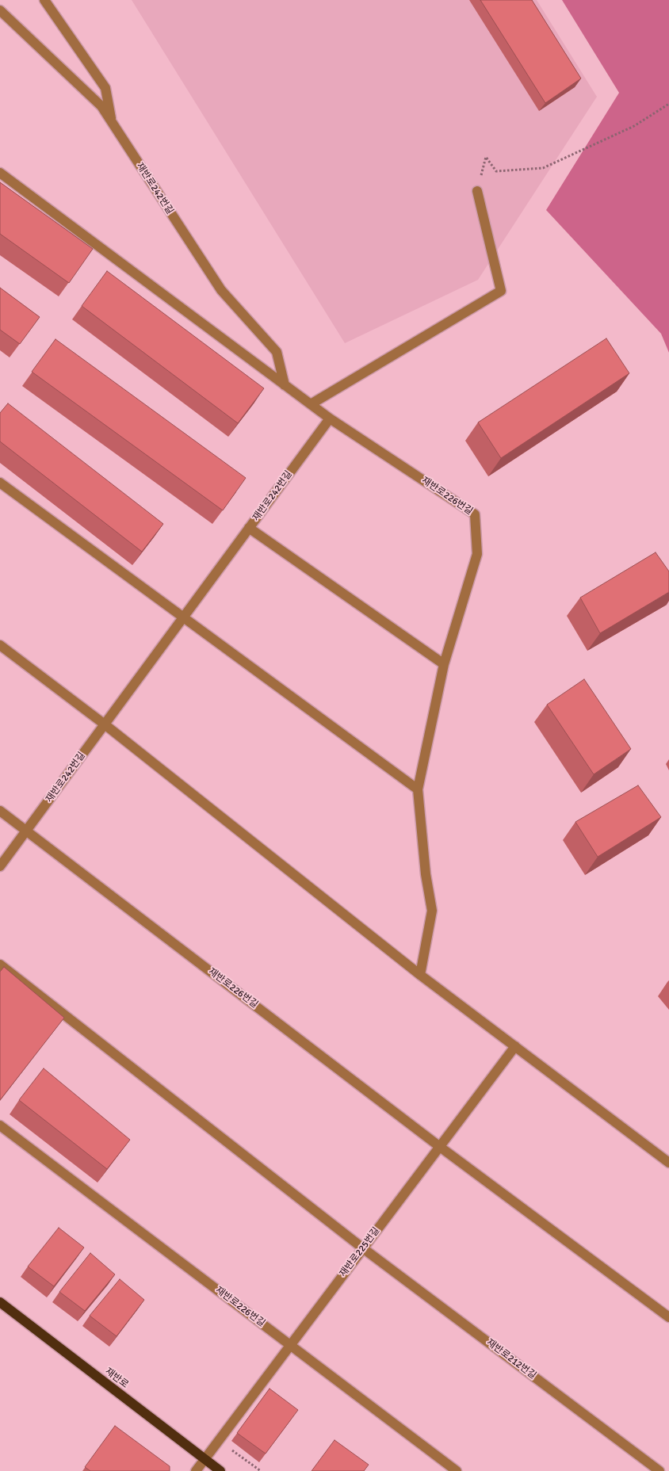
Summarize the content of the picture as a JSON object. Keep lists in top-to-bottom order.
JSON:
{
  "streets": {
    "main road": ["재반로"],
    "street": [
      "재반로242번길",
      "재반로226번길",
      "재반로225번길",
      "재반로212번길"
    ]
  },
  "crossings": [
    ["재반로242번길", "재반로226번길"],
    ["재반로226번길", "재반로225번길"],
    ["재반로225번길", "재반로212번길"],
    ["재반로225번길", "재반로"]
  ]
}
